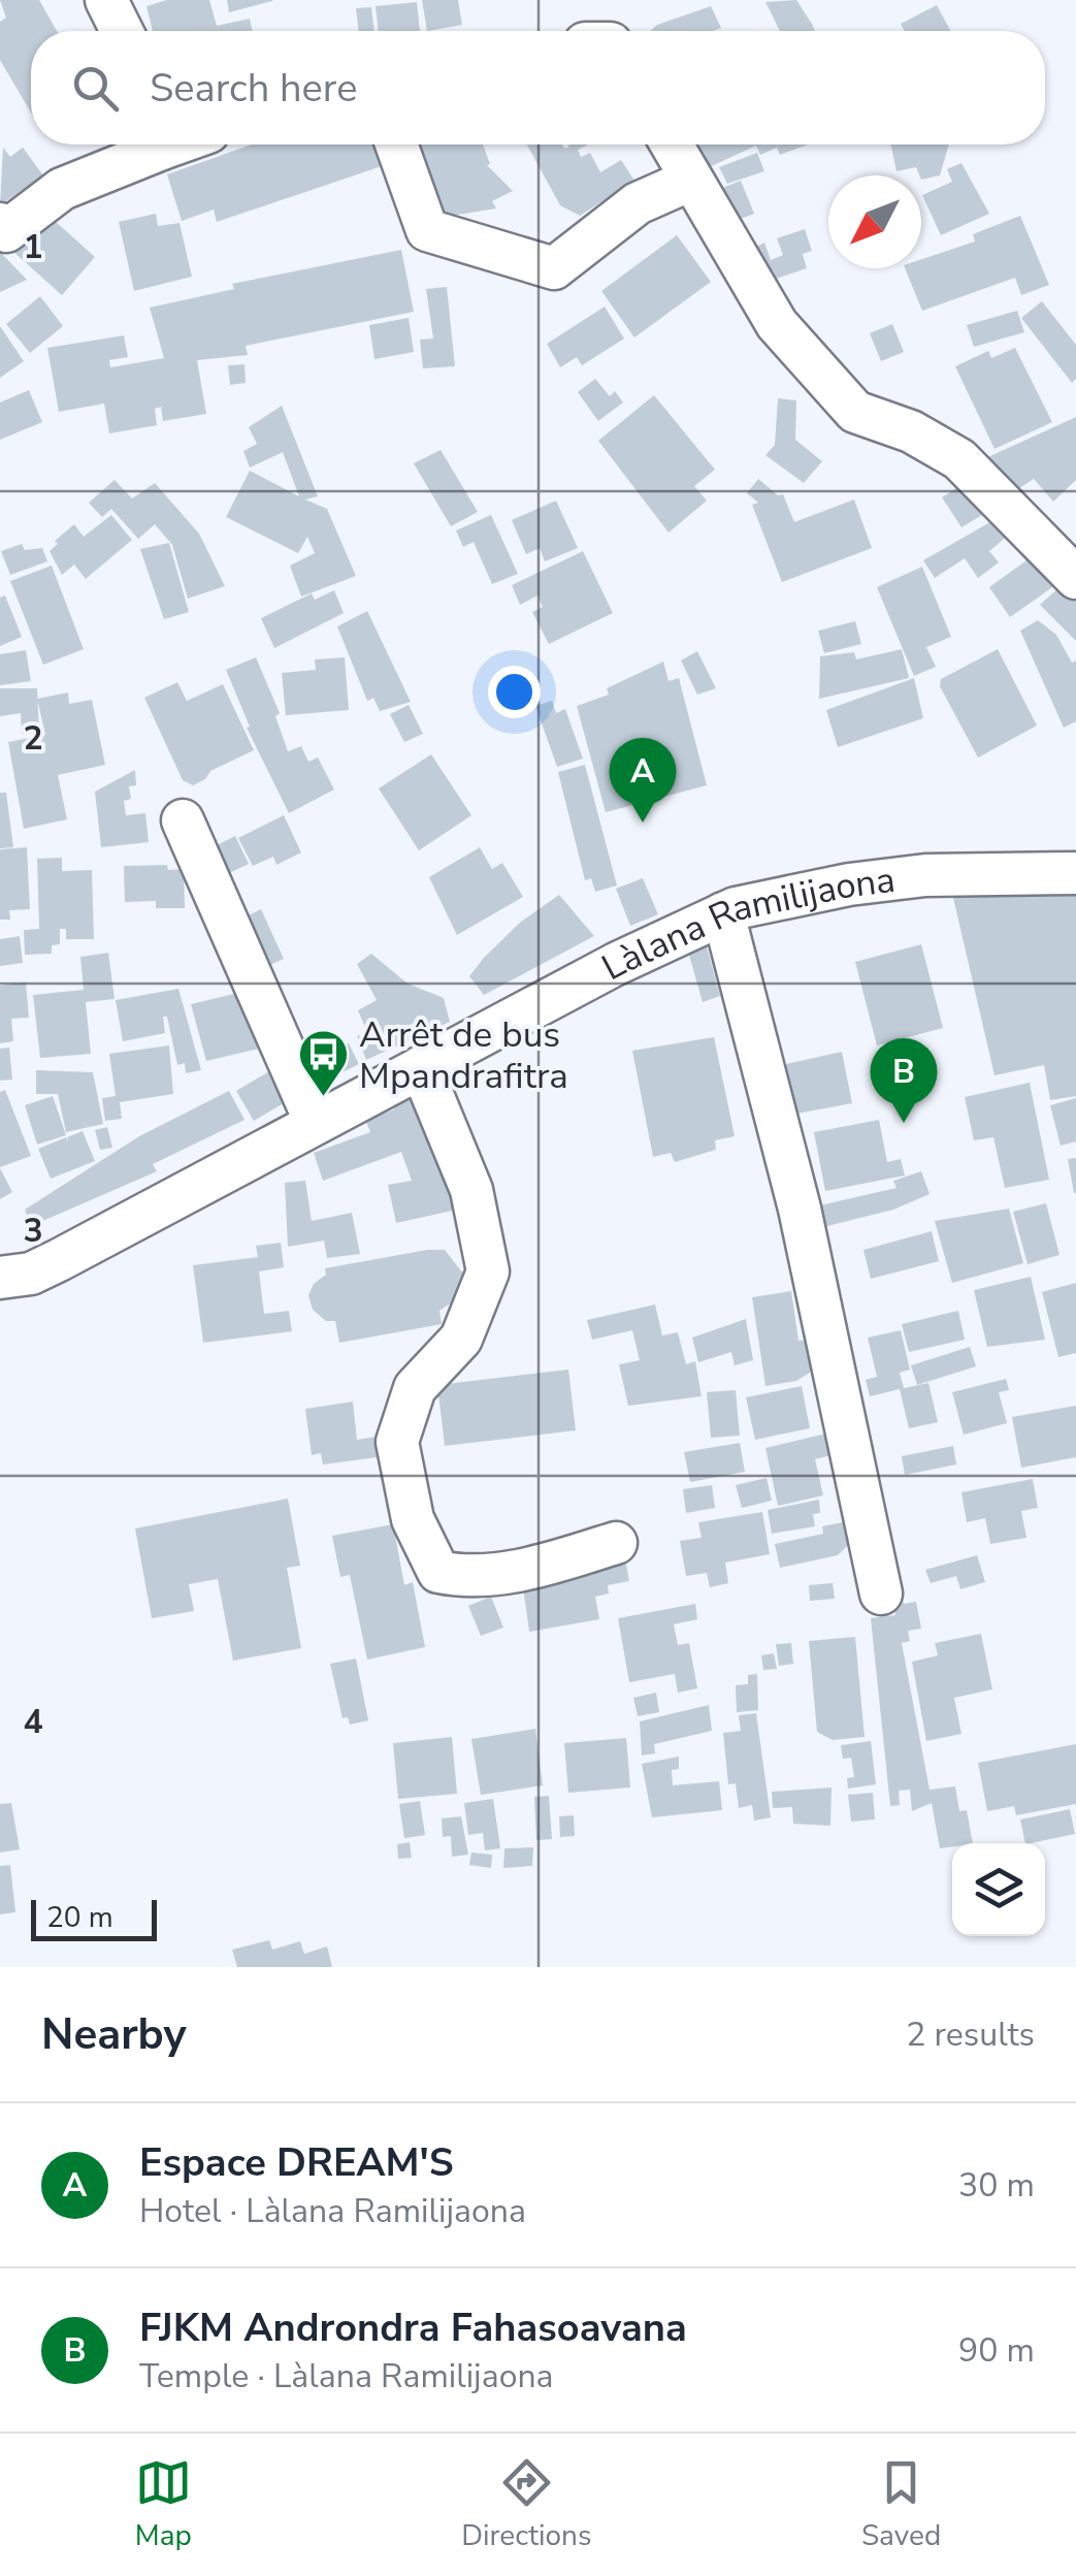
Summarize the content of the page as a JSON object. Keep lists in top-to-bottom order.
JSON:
{
  "streets": {
    "street": ["Làlana Ramilijaona"]
  },
  "places": {
    "bus stop": ["Arrêt de bus Mpandrafitra"]
  },
  "scale_bar": "20 m",
  "north": "bottom left",
  "page": {
    "search": "Search here",
    "pins": ["A", "B"],
    "scale": "20 m",
    "heading": ["Nearby", "2 results"],
    "list": [
      {
        "mark": "A",
        "name": "Espace DREAM'S",
        "note": "Hotel · Làlana Ramilijaona",
        "value": "30 m"
      },
      {
        "mark": "B",
        "name": "FJKM Androndra Fahasoavana",
        "note": "Temple · Làlana Ramilijaona",
        "value": "90 m"
      }
    ],
    "nav": ["Map", "Directions", "Saved"]
  },
  "grid": {
    "rows": [
      "1",
      "2",
      "3",
      "4"
    ]
  }
}
